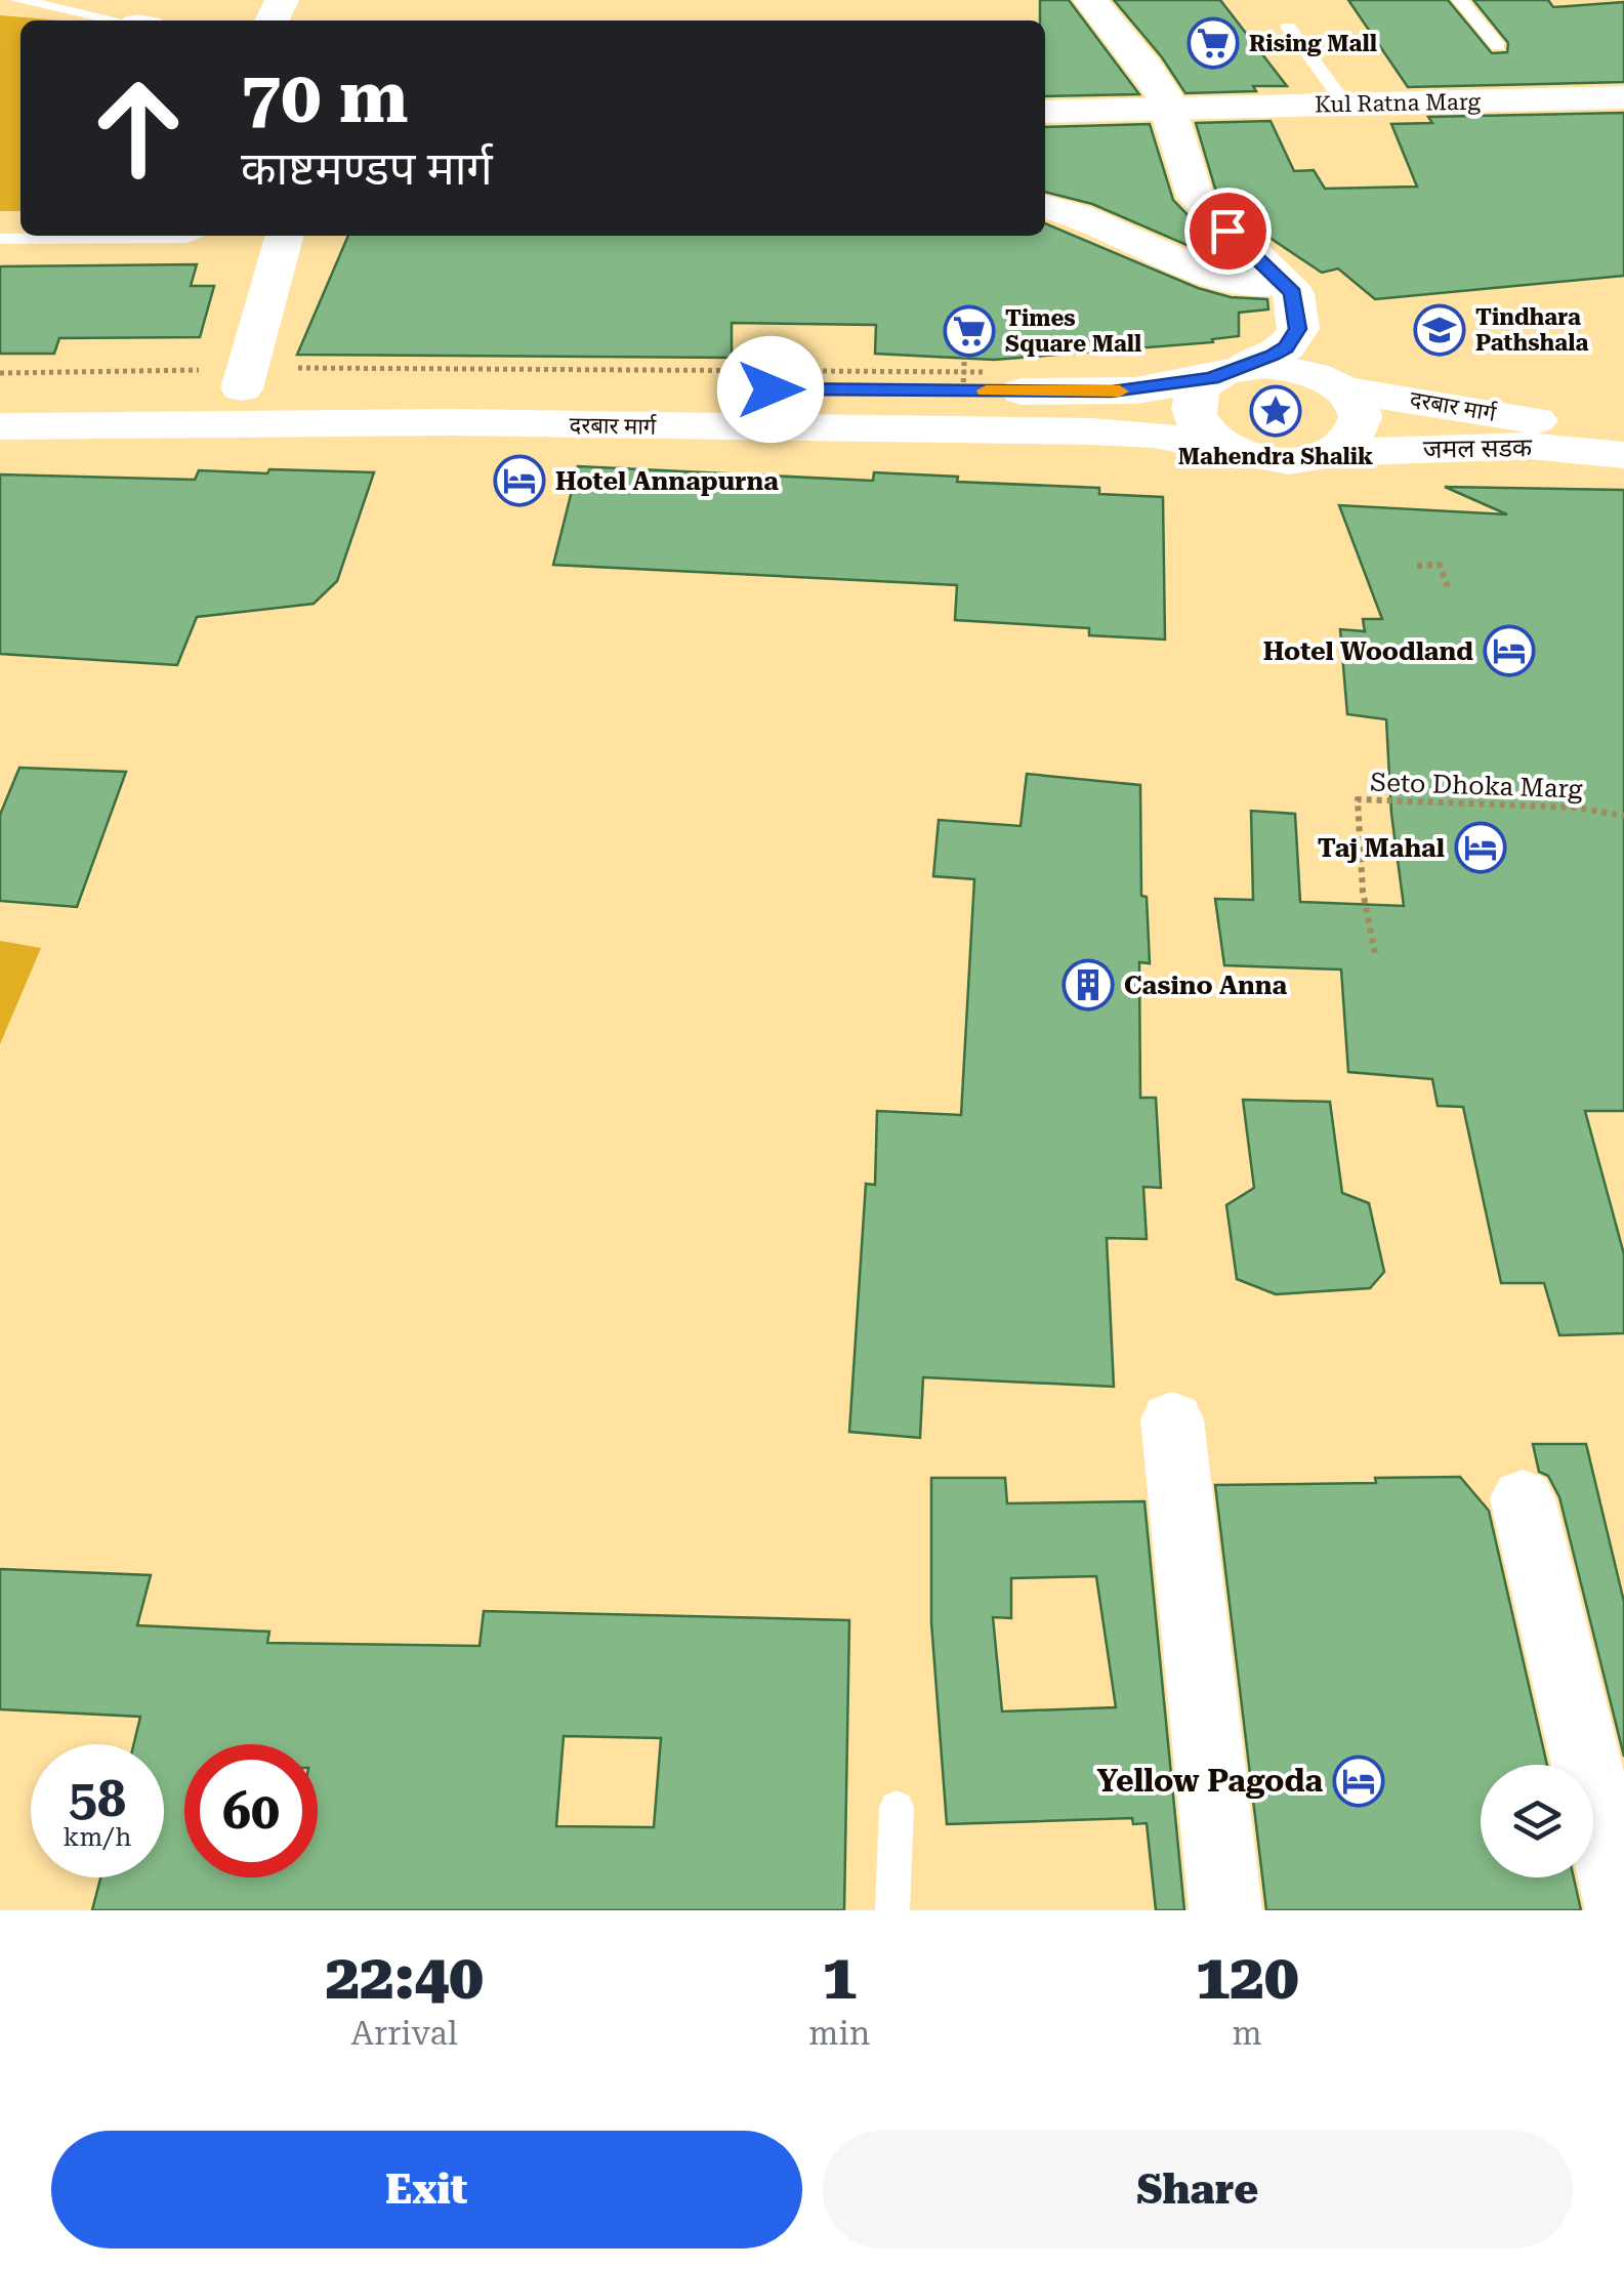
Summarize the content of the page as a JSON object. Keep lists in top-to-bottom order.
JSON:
{
  "streets": {
    "main road": ["दरबार मार्ग", "जमल सडक"],
    "street": ["Kul Ratna Marg"],
    "path": ["Seto Dhoka Marg"]
  },
  "crossings": [
    ["दरबार मार्ग", "जमल सडक"]
  ],
  "places": {
    "supermarket": ["Rising Mall", "Times Square Mall"],
    "school or university": ["Tindhara Pathshala"],
    "place": ["Mahendra Shalik"],
    "hotel": [
      "Hotel Annapurna",
      "Hotel Woodland",
      "Taj Mahal",
      "Yellow Pagoda"
    ],
    "building": ["Casino Anna"]
  },
  "page": {
    "turn": ["70 m", "काष्टमण्डप मार्ग"],
    "speed": "58 km/h",
    "limit": "60",
    "eta": [
      "22:40",
      "Arrival",
      "1",
      "min",
      "120",
      "m"
    ],
    "buttons": ["Exit", "Share"]
  }
}
